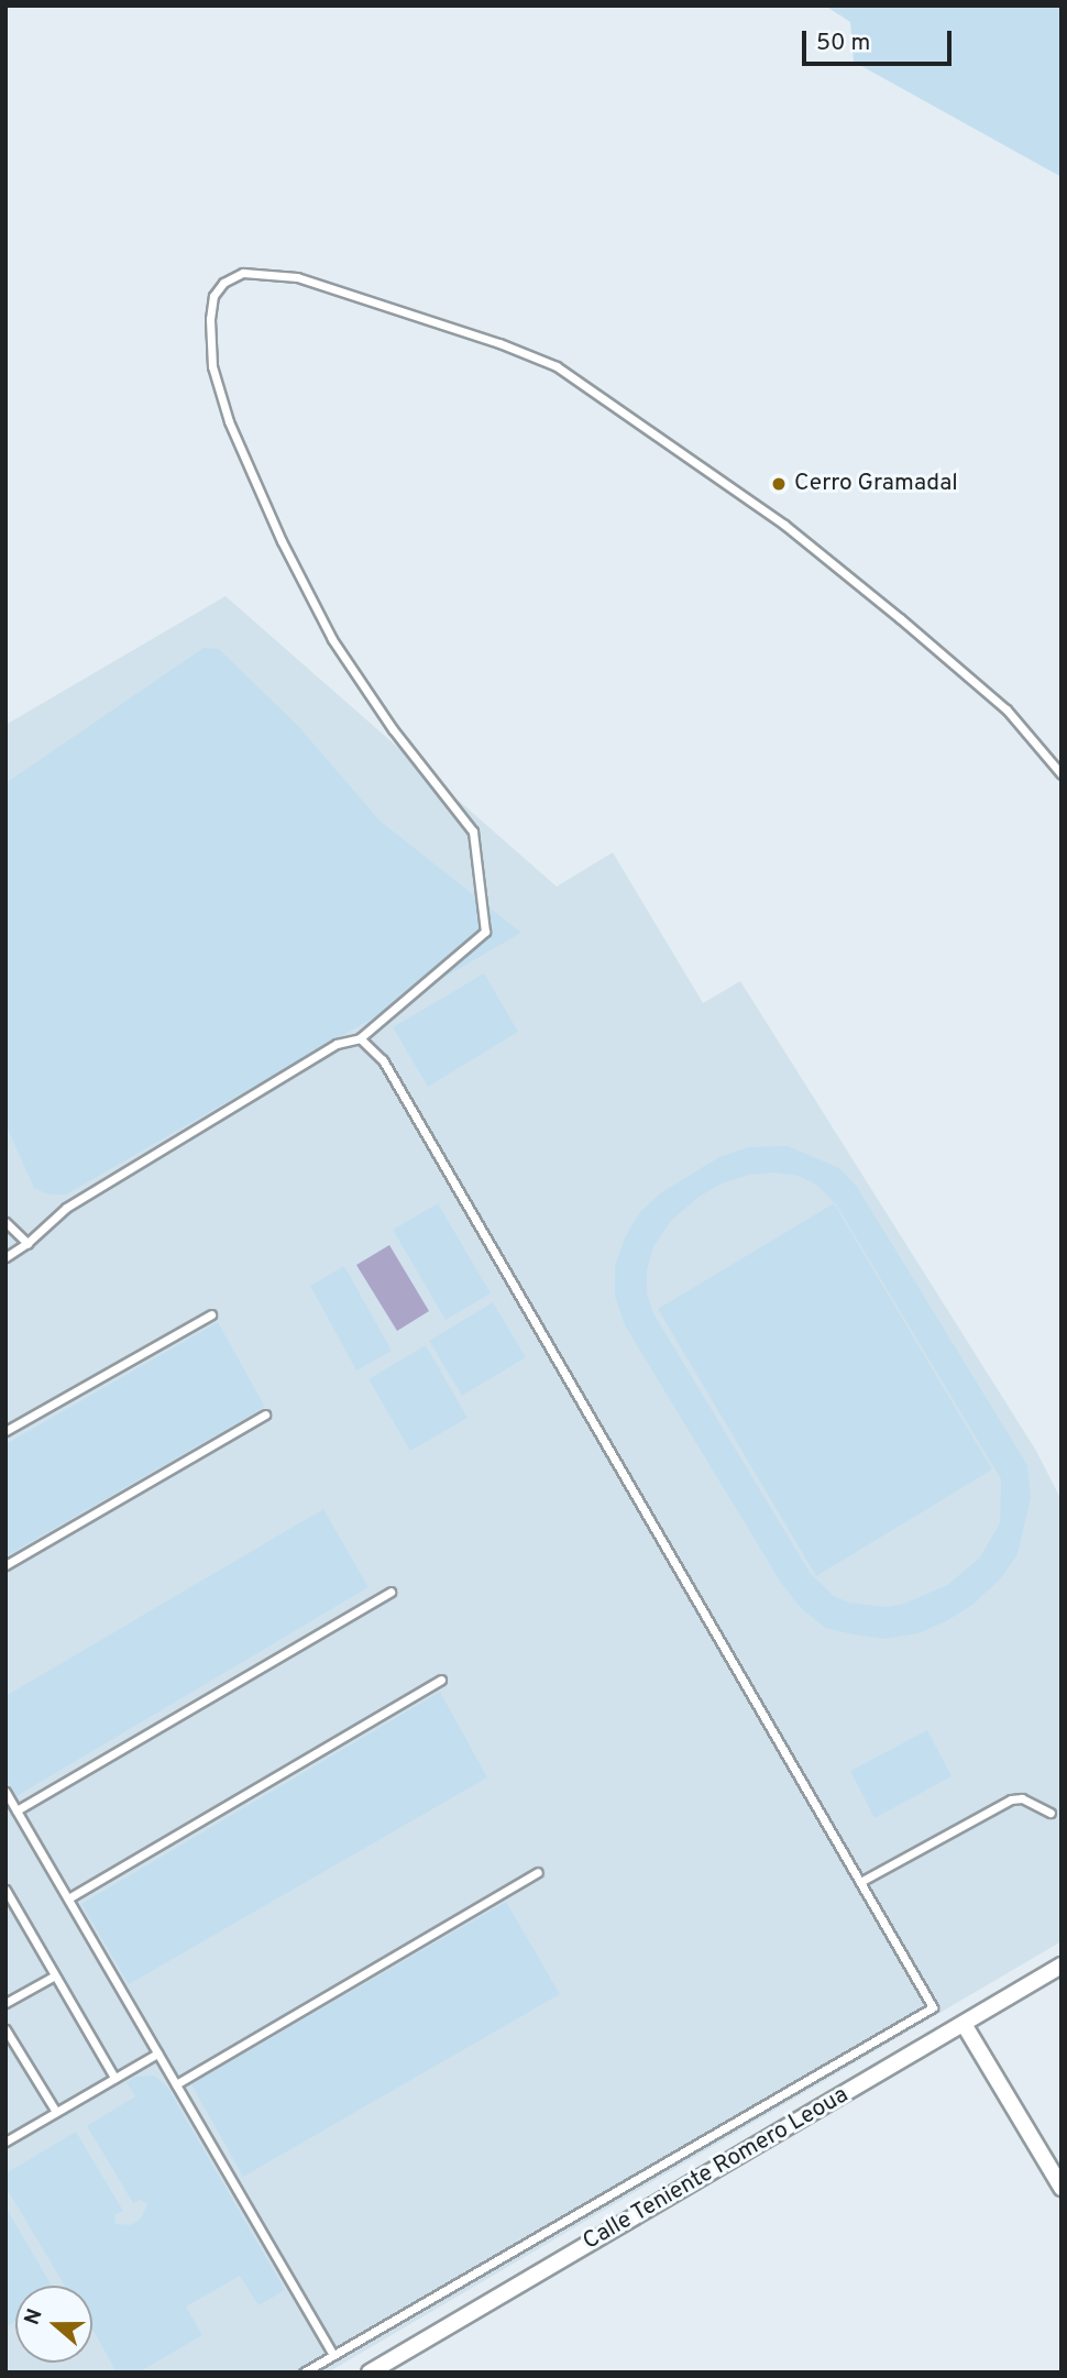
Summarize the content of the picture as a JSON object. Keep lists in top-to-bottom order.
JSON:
{
  "streets": {
    "street": ["Calle Teniente Romero Leoua"]
  },
  "places": ["Cerro Gramadal"],
  "scale_bar": "50 m",
  "north": "left"
}
